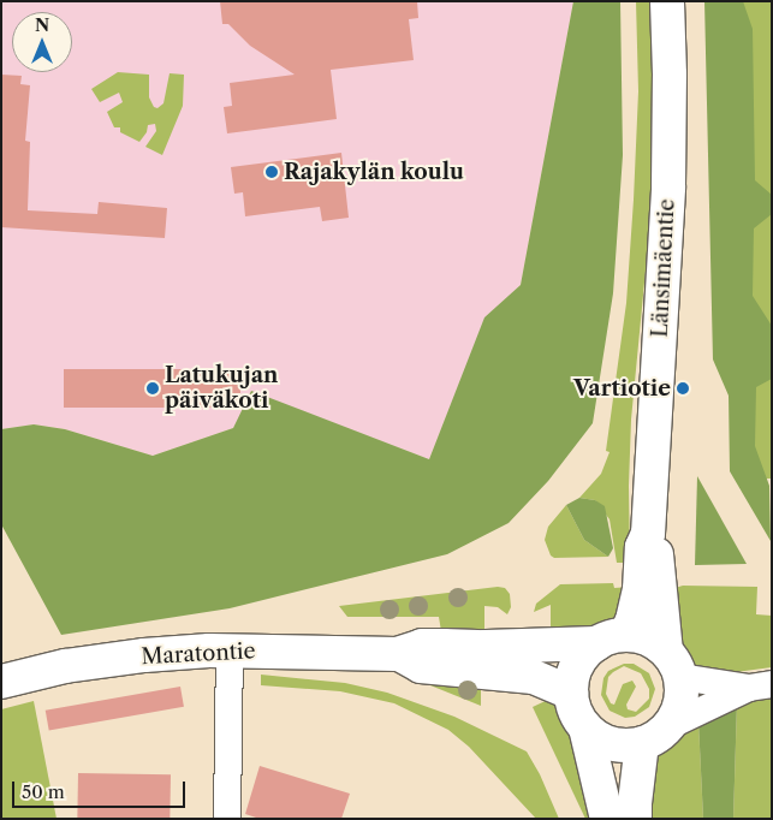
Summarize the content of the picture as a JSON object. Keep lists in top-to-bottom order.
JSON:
{
  "streets": {
    "main road": ["Länsimäentie", "Maratontie"]
  },
  "crossings": [
    ["Länsimäentie", "Maratontie"]
  ],
  "places": ["Rajakylän koulu", "Latukujan päiväkoti", "Vartiotie"],
  "scale_bar": "50 m",
  "north": "top"
}
